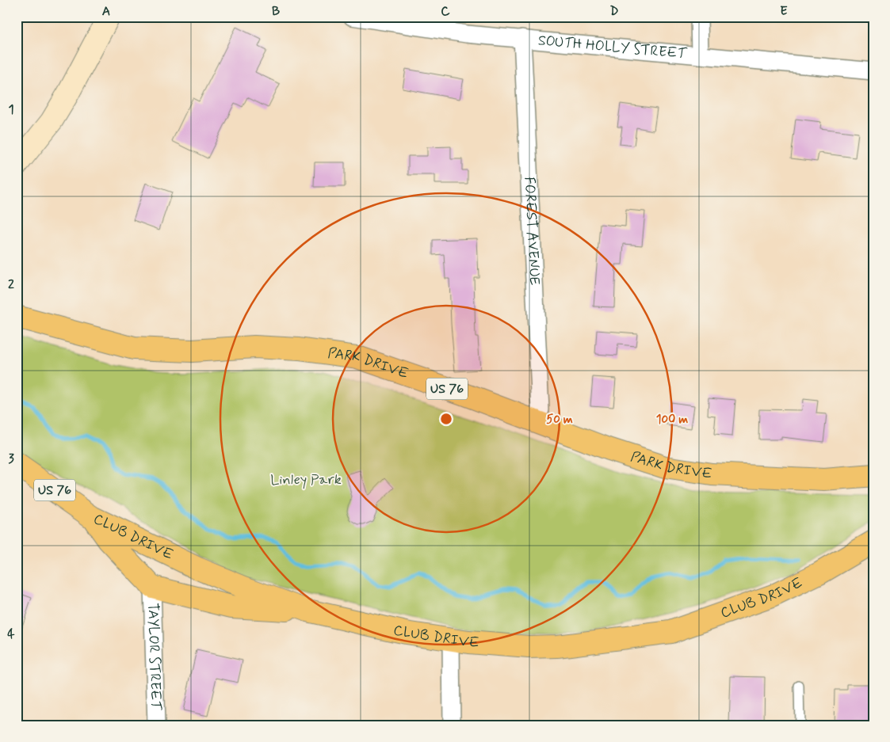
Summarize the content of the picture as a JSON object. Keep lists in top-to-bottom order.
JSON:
{
  "streets": {
    "main road": ["PARK DRIVE", "US 76", "CLUB DRIVE"],
    "street": ["SOUTH HOLLY STREET", "FOREST AVENUE", "TAYLOR STREET"]
  },
  "crossings": [
    ["SOUTH HOLLY STREET", "FOREST AVENUE"],
    ["FOREST AVENUE", "PARK DRIVE"]
  ],
  "parks": ["Linley Park"],
  "grid": {
    "columns": [
      "A",
      "B",
      "C",
      "D",
      "E"
    ],
    "rows": [
      "1",
      "2",
      "3",
      "4"
    ]
  },
  "rings": ["50 m", "100 m"]
}
